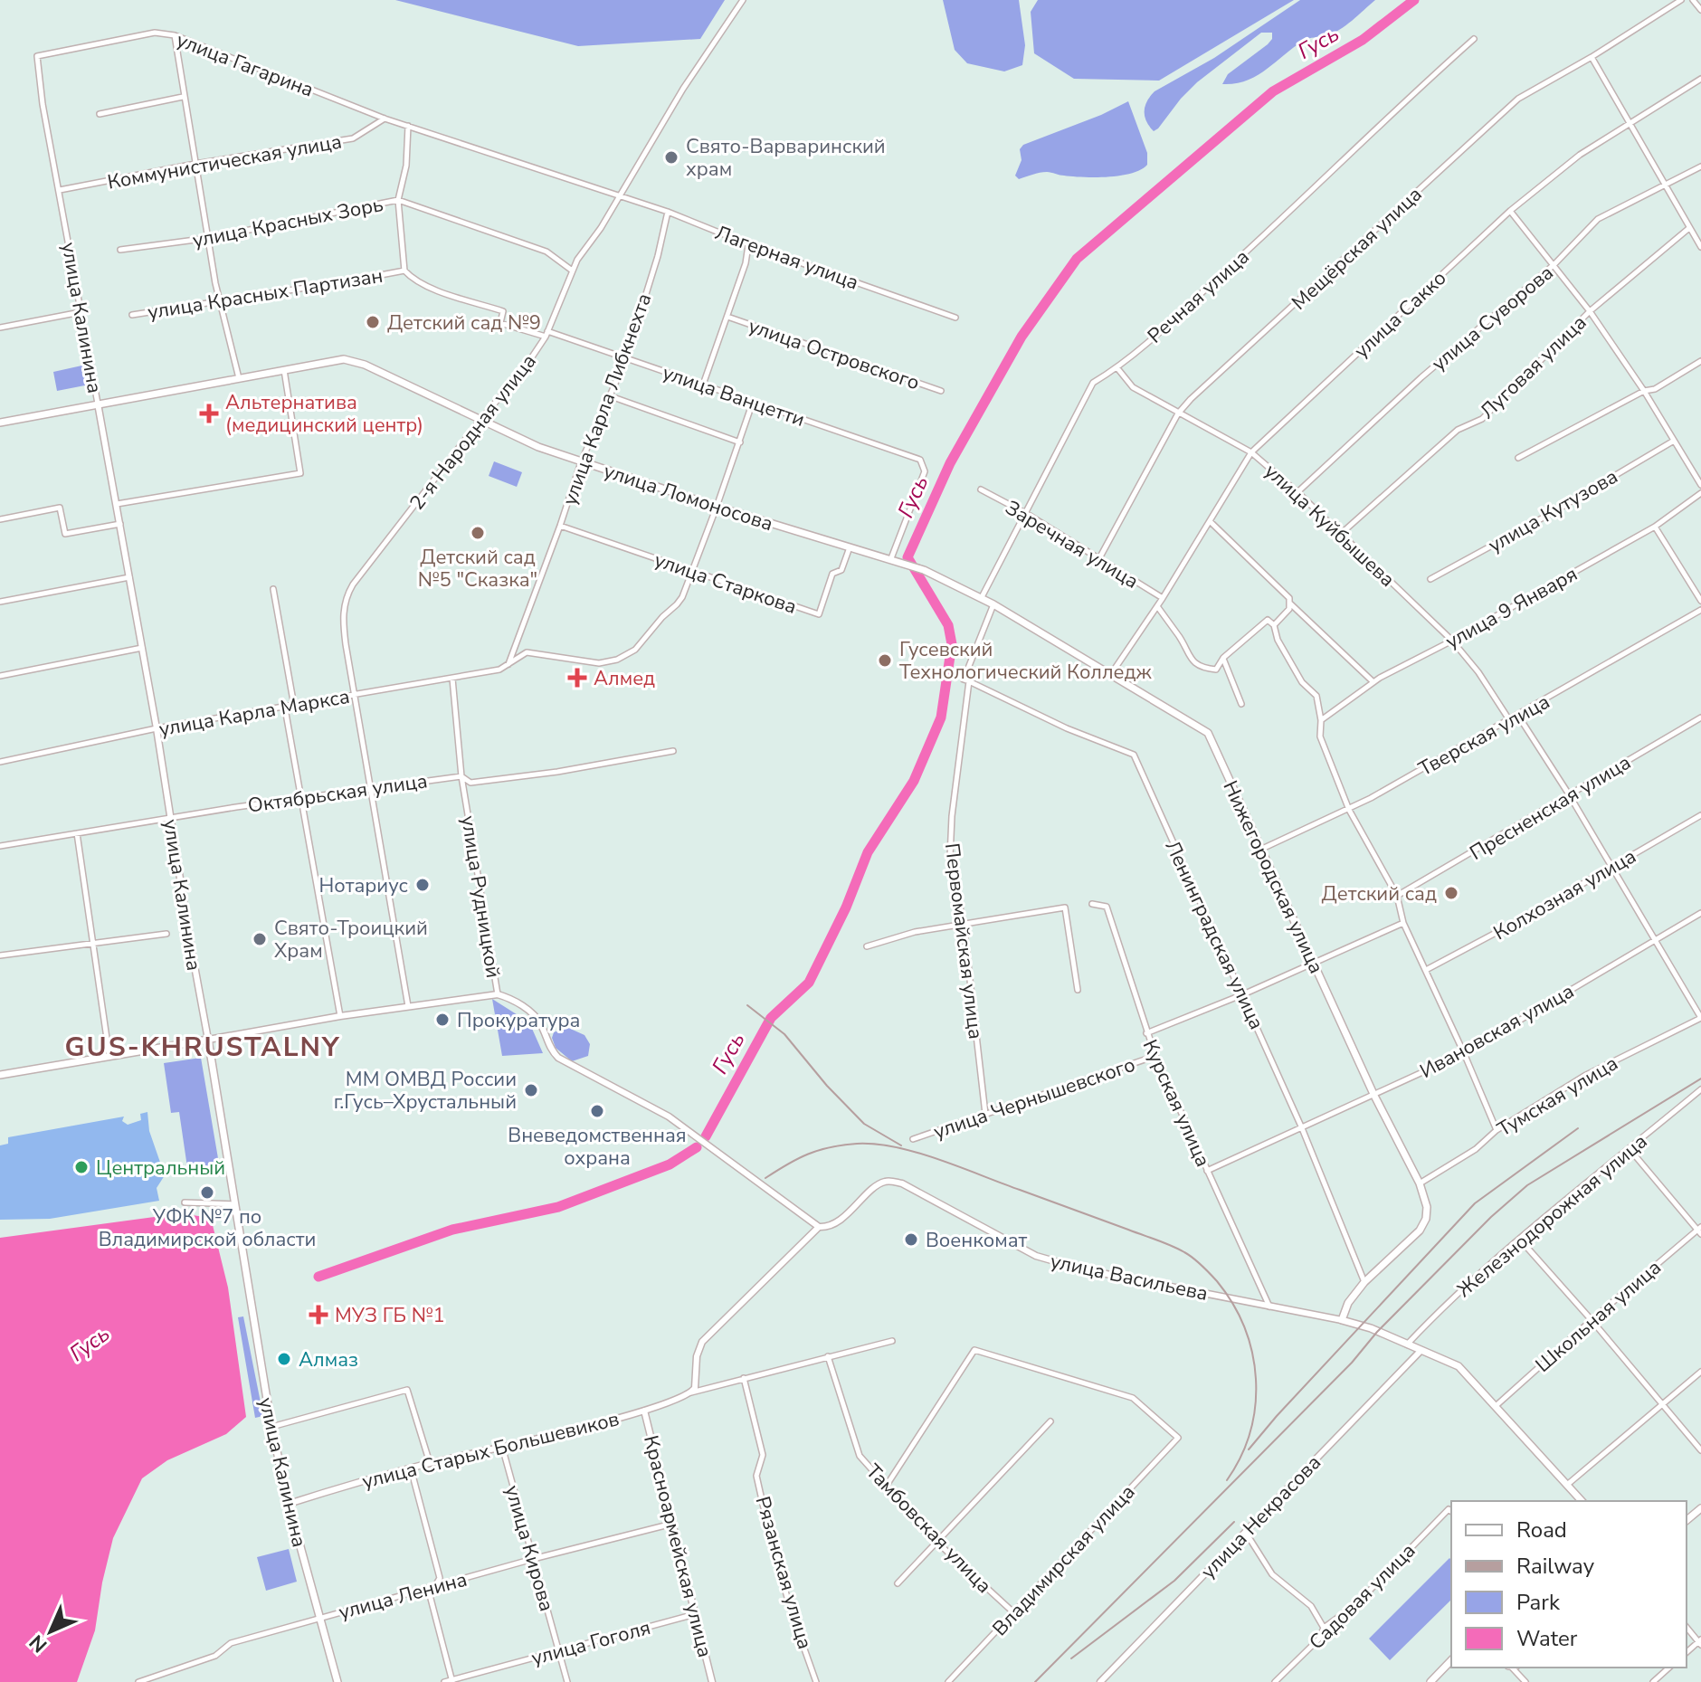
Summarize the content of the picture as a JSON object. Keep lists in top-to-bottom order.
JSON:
{
  "streets": {
    "main road": ["улица Калинина", "улица Ломоносова", "Нижегородская улица"],
    "street": [
      "улица Гагарина",
      "Коммунистическая улица",
      "улица Красных Зорь",
      "Мещёрская улица",
      "Лагерная улица",
      "улица Красных Партизан",
      "Речная улица",
      "улица Сакко",
      "улица Суворова",
      "улица Островского",
      "Луговая улица",
      "улица Ванцетти",
      "улица Карла Либкнехта",
      "2-я Народная улица",
      "улица Кутузова",
      "улица Куйбышева",
      "Заречная улица",
      "улица Старкова",
      "улица 9 Января",
      "улица Карла Маркса",
      "Тверская улица",
      "Октябрьская улица",
      "Пресненская улица",
      "Колхозная улица",
      "улица Рудницкой",
      "Ленинградская улица",
      "Первомайская улица",
      "Ивановская улица",
      "Тумская улица",
      "улица Чернышевского",
      "Курская улица",
      "Железнодорожная улица",
      "улица Васильева",
      "Школьная улица",
      "улица Старых Большевиков",
      "улица Некрасова",
      "Тамбовская улица",
      "Красноармейская улица",
      "улица Кирова",
      "Владимирская улица",
      "Рязанская улица",
      "улица Ленина",
      "Садовая улица",
      "улица Гоголя"
    ]
  },
  "crossings": [
    ["улица Гагарина", "Коммунистическая улица"],
    ["улица Гагарина", "улица Калинина"],
    ["Коммунистическая улица", "улица Калинина"],
    ["улица Красных Зорь", "2-я Народная улица"],
    ["Мещёрская улица", "улица Куйбышева"],
    ["Мещёрская улица", "Заречная улица"],
    ["Лагерная улица", "улица Карла Либкнехта"],
    ["Лагерная улица", "2-я Народная улица"],
    ["улица Красных Партизан", "улица Ванцетти"],
    ["улица Красных Партизан", "2-я Народная улица"],
    ["Речная улица", "улица Куйбышева"],
    ["Речная улица", "Заречная улица"],
    ["Речная улица", "Нижегородская улица"],
    ["улица Сакко", "улица Куйбышева"],
    ["улица Сакко", "Заречная улица"],
    ["улица Сакко", "Нижегородская улица"],
    ["улица Калинина", "улица Ломоносова"],
    ["улица Калинина", "улица Карла Маркса"],
    ["улица Калинина", "Октябрьская улица"],
    ["улица Калинина", "улица Старых Большевиков"],
    ["улица Калинина", "улица Ленина"],
    ["улица Суворова", "улица Куйбышева"],
    ["Луговая улица", "улица Куйбышева"],
    ["улица Ванцетти", "улица Карла Либкнехта"],
    ["улица Ванцетти", "2-я Народная улица"],
    ["улица Ванцетти", "улица Ломоносова"],
    ["улица Ванцетти", "улица Карла Маркса"],
    ["улица Карла Либкнехта", "улица Ломоносова"],
    ["улица Карла Либкнехта", "улица Старкова"],
    ["улица Карла Либкнехта", "улица Карла Маркса"],
    ["2-я Народная улица", "улица Ломоносова"],
    ["2-я Народная улица", "улица Карла Маркса"],
    ["улица Ломоносова", "улица Старкова"],
    ["улица Ломоносова", "улица Карла Маркса"],
    ["улица Ломоносова", "Нижегородская улица"],
    ["улица Куйбышева", "улица 9 Января"],
    ["улица Куйбышева", "Тверская улица"],
    ["улица Старкова", "улица Карла Маркса"],
    ["улица Карла Маркса", "улица Рудницкой"],
    ["Тверская улица", "Нижегородская улица"],
    ["Октябрьская улица", "улица Рудницкой"],
    ["Нижегородская улица", "Ленинградская улица"],
    ["Нижегородская улица", "Первомайская улица"],
    ["Нижегородская улица", "Ивановская улица"],
    ["Нижегородская улица", "Тумская улица"],
    ["Нижегородская улица", "улица Васильева"],
    ["улица Рудницкой", "улица Васильева"],
    ["Ленинградская улица", "Первомайская улица"],
    ["Ленинградская улица", "Ивановская улица"],
    ["Первомайская улица", "улица Чернышевского"],
    ["Ивановская улица", "Курская улица"],
    ["улица Чернышевского", "Курская улица"],
    ["Курская улица", "улица Васильева"],
    ["улица Старых Большевиков", "Тамбовская улица"],
    ["улица Старых Большевиков", "Красноармейская улица"],
    ["улица Старых Большевиков", "улица Кирова"],
    ["улица Старых Большевиков", "Рязанская улица"],
    ["Тамбовская улица", "Владимирская улица"],
    ["Красноармейская улица", "улица Ленина"],
    ["Красноармейская улица", "улица Гоголя"],
    ["улица Кирова", "улица Ленина"],
    ["улица Кирова", "улица Гоголя"]
  ],
  "districts": ["GUS-KHRUSTALNY"],
  "water": ["Гусь"],
  "places": {
    "other": [
      "Свято-Варваринский храм",
      "Детский сад №9",
      "Детский сад №5 \"Сказка\"",
      "Гусевский Технологический Колледж",
      "Нотариус",
      "Детский сад",
      "Свято-Троицкий Храм",
      "Прокуратура",
      "ММ ОМВД России г.Гусь–Хрустальный",
      "Вневедомственная охрана",
      "Центральный",
      "УФК №7 по Владимирской области",
      "Военкомат",
      "Алмаз"
    ],
    "health": ["Альтернатива (медицинский центр)", "Алмед", "МУЗ ГБ №1"]
  },
  "legend": [
    "Road",
    "Railway",
    "Park",
    "Water"
  ],
  "north": "bottom left"
}
